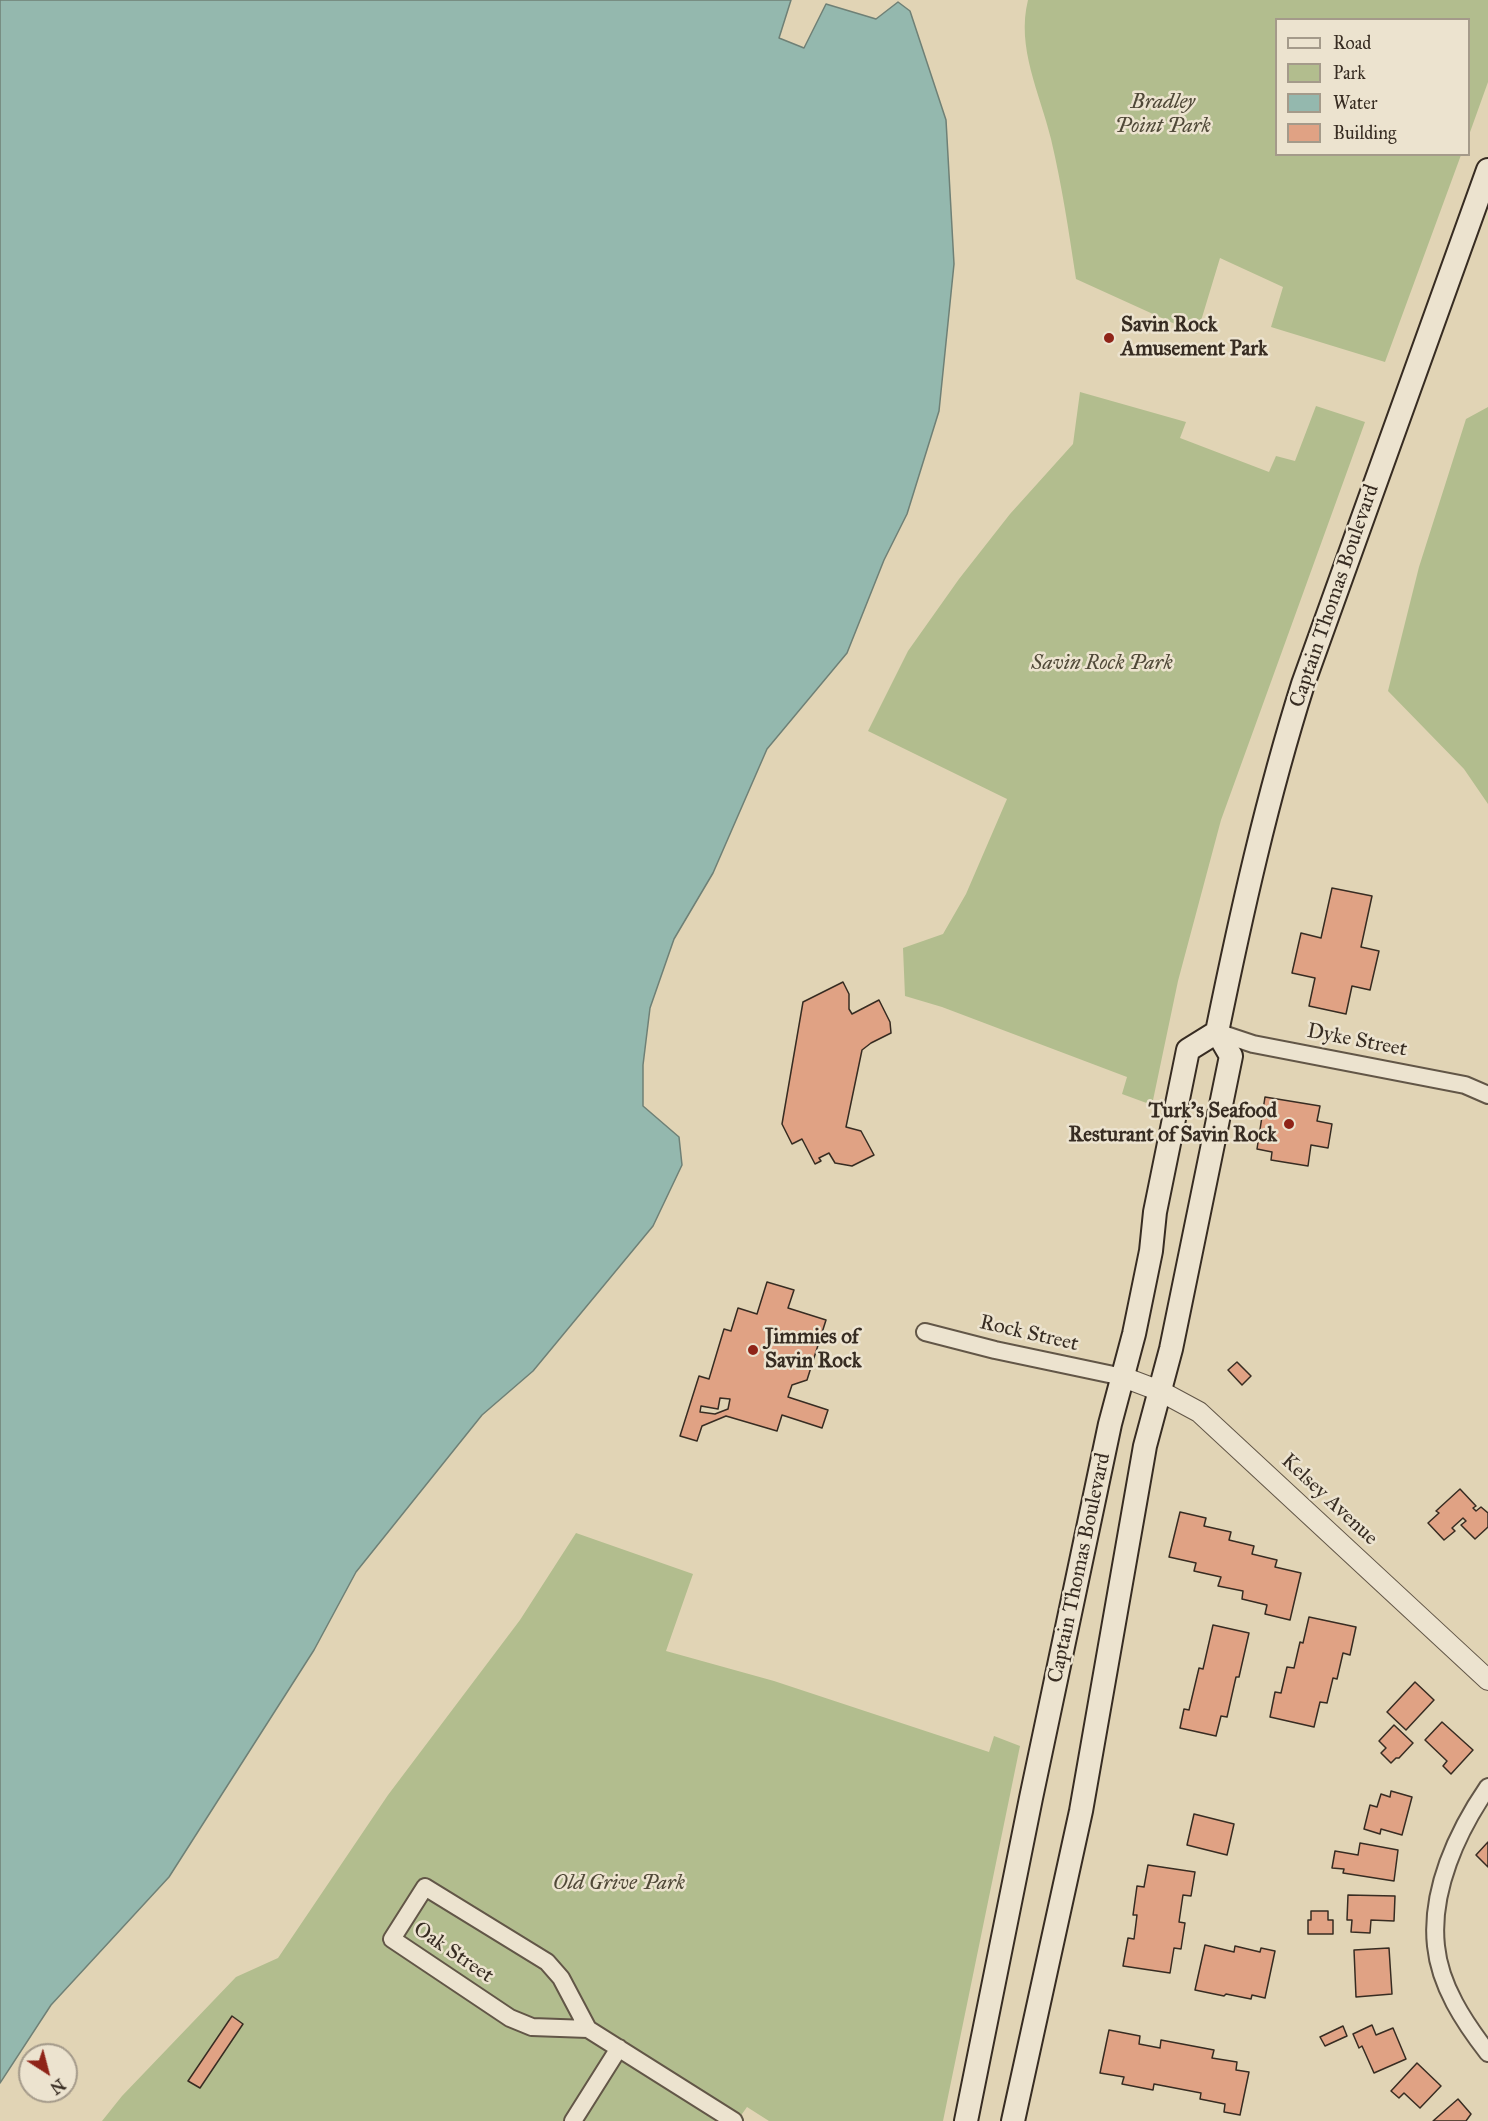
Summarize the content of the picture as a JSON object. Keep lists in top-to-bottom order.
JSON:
{
  "streets": {
    "main road": ["Captain Thomas Boulevard"],
    "street": [
      "Dyke Street",
      "Rock Street",
      "Kelsey Avenue",
      "Oak Street"
    ]
  },
  "crossings": [
    ["Captain Thomas Boulevard", "Dyke Street"],
    ["Captain Thomas Boulevard", "Rock Street"],
    ["Captain Thomas Boulevard", "Kelsey Avenue"],
    ["Rock Street", "Kelsey Avenue"]
  ],
  "parks": ["Bradley Point Park", "Savin Rock Park", "Old Grive Park"],
  "places": ["Savin Rock Amusement Park", "Turk's Seafood Resturant of Savin Rock", "Jimmies of Savin Rock"],
  "legend": [
    "Road",
    "Park",
    "Water",
    "Building"
  ],
  "north": "bottom right"
}
